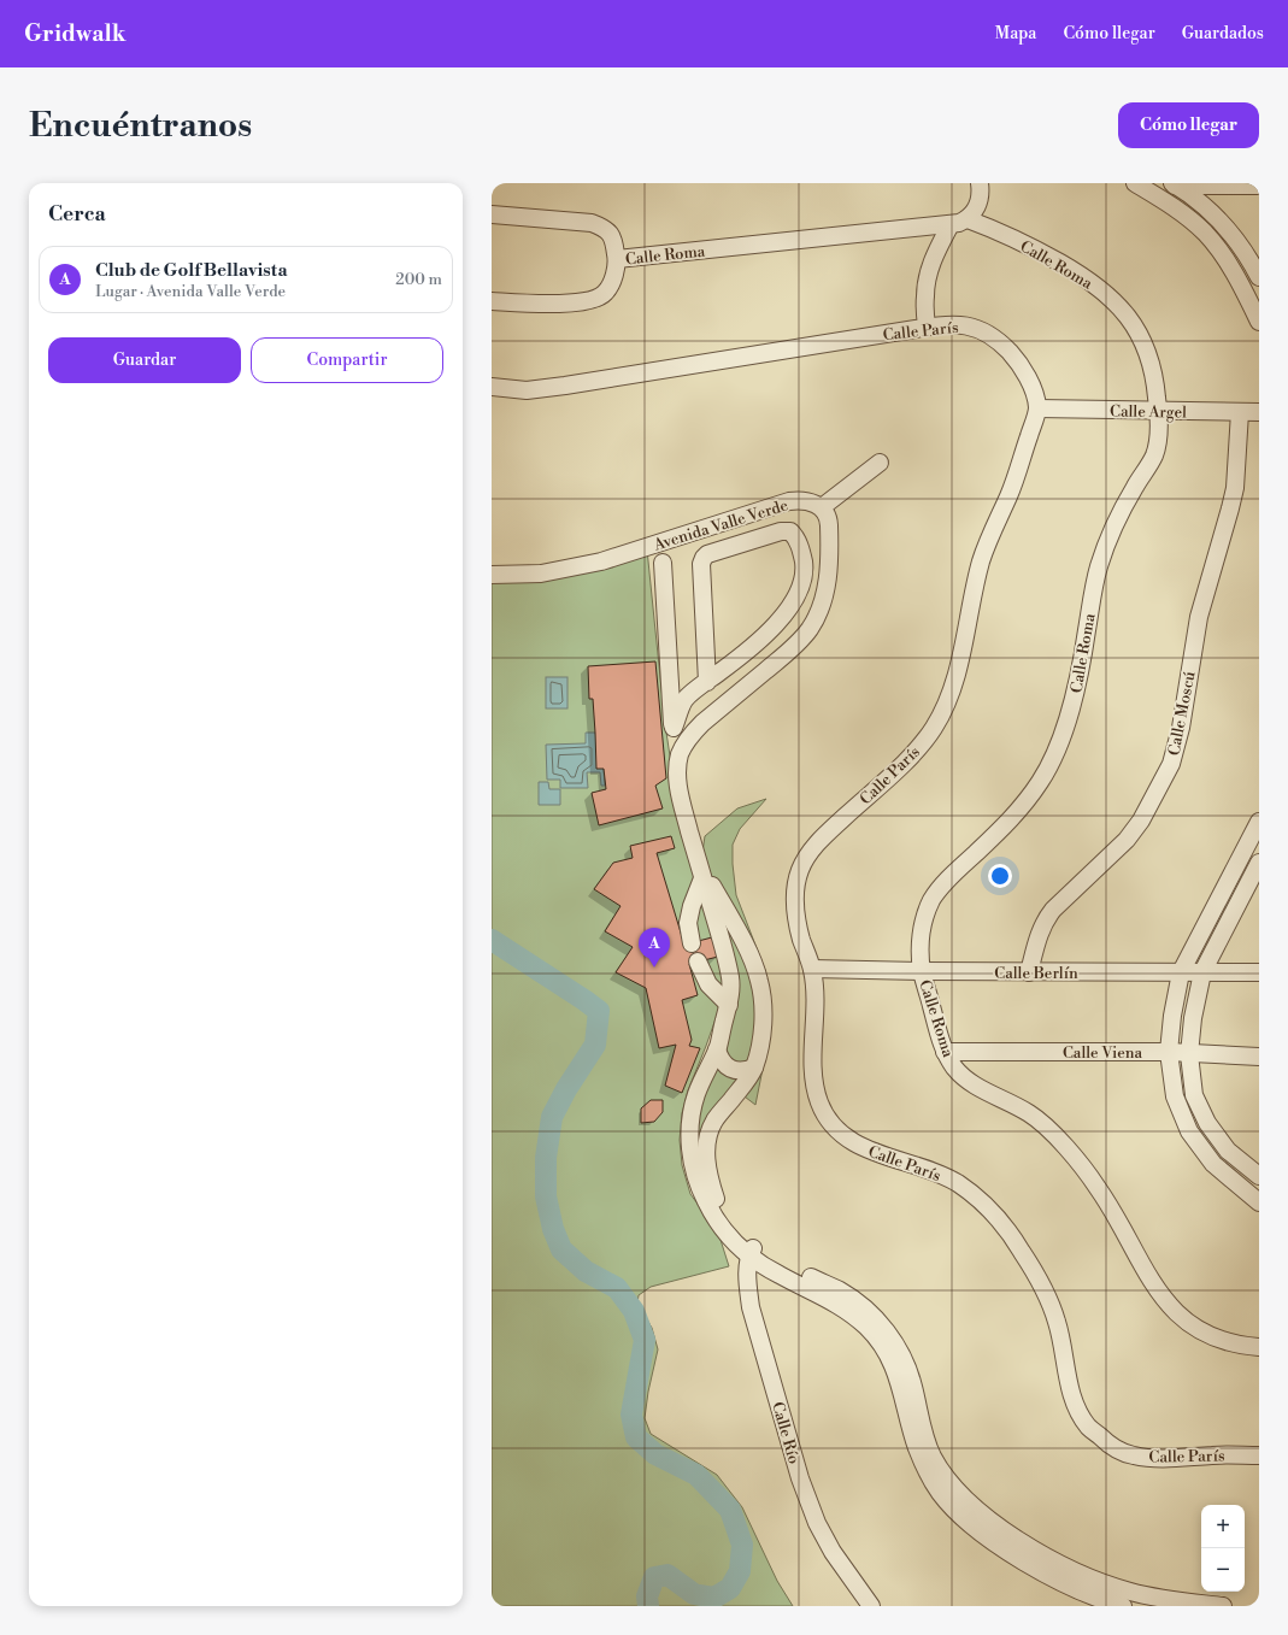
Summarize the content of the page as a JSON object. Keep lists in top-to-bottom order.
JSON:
{
  "streets": {
    "street": [
      "Calle Roma",
      "Calle París",
      "Calle Argel",
      "Avenida Valle Verde",
      "Calle Moscú",
      "Calle Berlín",
      "Calle Viena",
      "Calle Río"
    ]
  },
  "crossings": [
    ["Calle Roma", "Calle Argel"],
    ["Calle Roma", "Calle Berlín"],
    ["Calle Roma", "Calle Viena"],
    ["Calle París", "Calle Argel"],
    ["Calle París", "Calle Berlín"],
    ["Calle Argel", "Calle Moscú"],
    ["Calle Moscú", "Calle Berlín"]
  ],
  "page": {
    "header": "Gridwalk",
    "nav": ["Mapa", "Cómo llegar", "Guardados"],
    "buttons": [
      "Cómo llegar",
      ["Guardar", "Compartir"]
    ],
    "title": "Encuéntranos",
    "heading": "Cerca",
    "list": [
      {
        "mark": "A",
        "name": "Club de Golf Bellavista",
        "note": "Lugar · Avenida Valle Verde",
        "value": "200 m"
      }
    ],
    "pins": "A",
    "map_buttons": ["+", "−"]
  }
}
